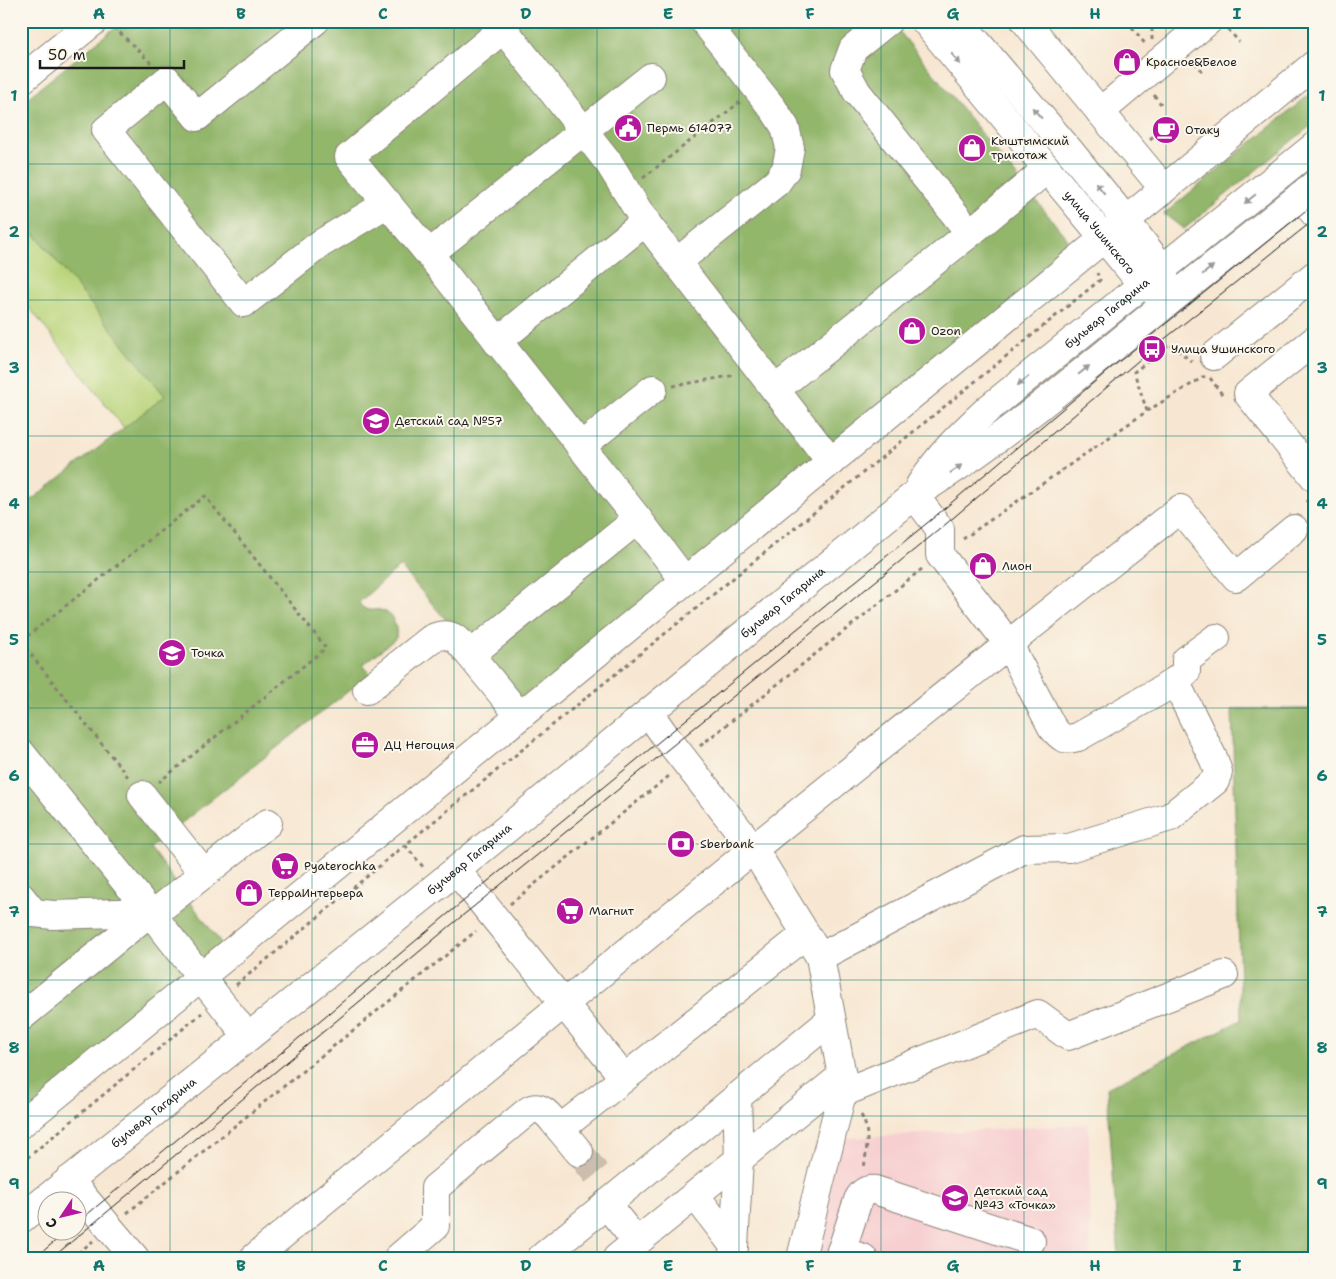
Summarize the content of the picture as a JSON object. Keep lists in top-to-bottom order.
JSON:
{
  "streets": {
    "main road": ["улица Ушинского", "бульвар Гагарина"]
  },
  "crossings": [
    ["улица Ушинского", "бульвар Гагарина"]
  ],
  "places": {
    "shop": [
      "Красное&Белое",
      "Кыштымский трикотаж",
      "Ozon",
      "Лион",
      "ТерраИнтерьера"
    ],
    "public building": ["Пермь 614077"],
    "cafe": ["Отаку"],
    "bus stop": ["Улица Ушинского"],
    "school or university": ["Детский сад №57", "Точка", "Детский сад №43 «Точка»"],
    "office": ["ДЦ Негоция"],
    "bank": ["Sberbank"],
    "supermarket": ["Pyaterochka", "Магнит"]
  },
  "scale_bar": "50 m",
  "north": "bottom left",
  "grid": {
    "columns": [
      "A",
      "B",
      "C",
      "D",
      "E",
      "F",
      "G",
      "H",
      "I"
    ],
    "rows": [
      "1",
      "2",
      "3",
      "4",
      "5",
      "6",
      "7",
      "8",
      "9"
    ]
  }
}
